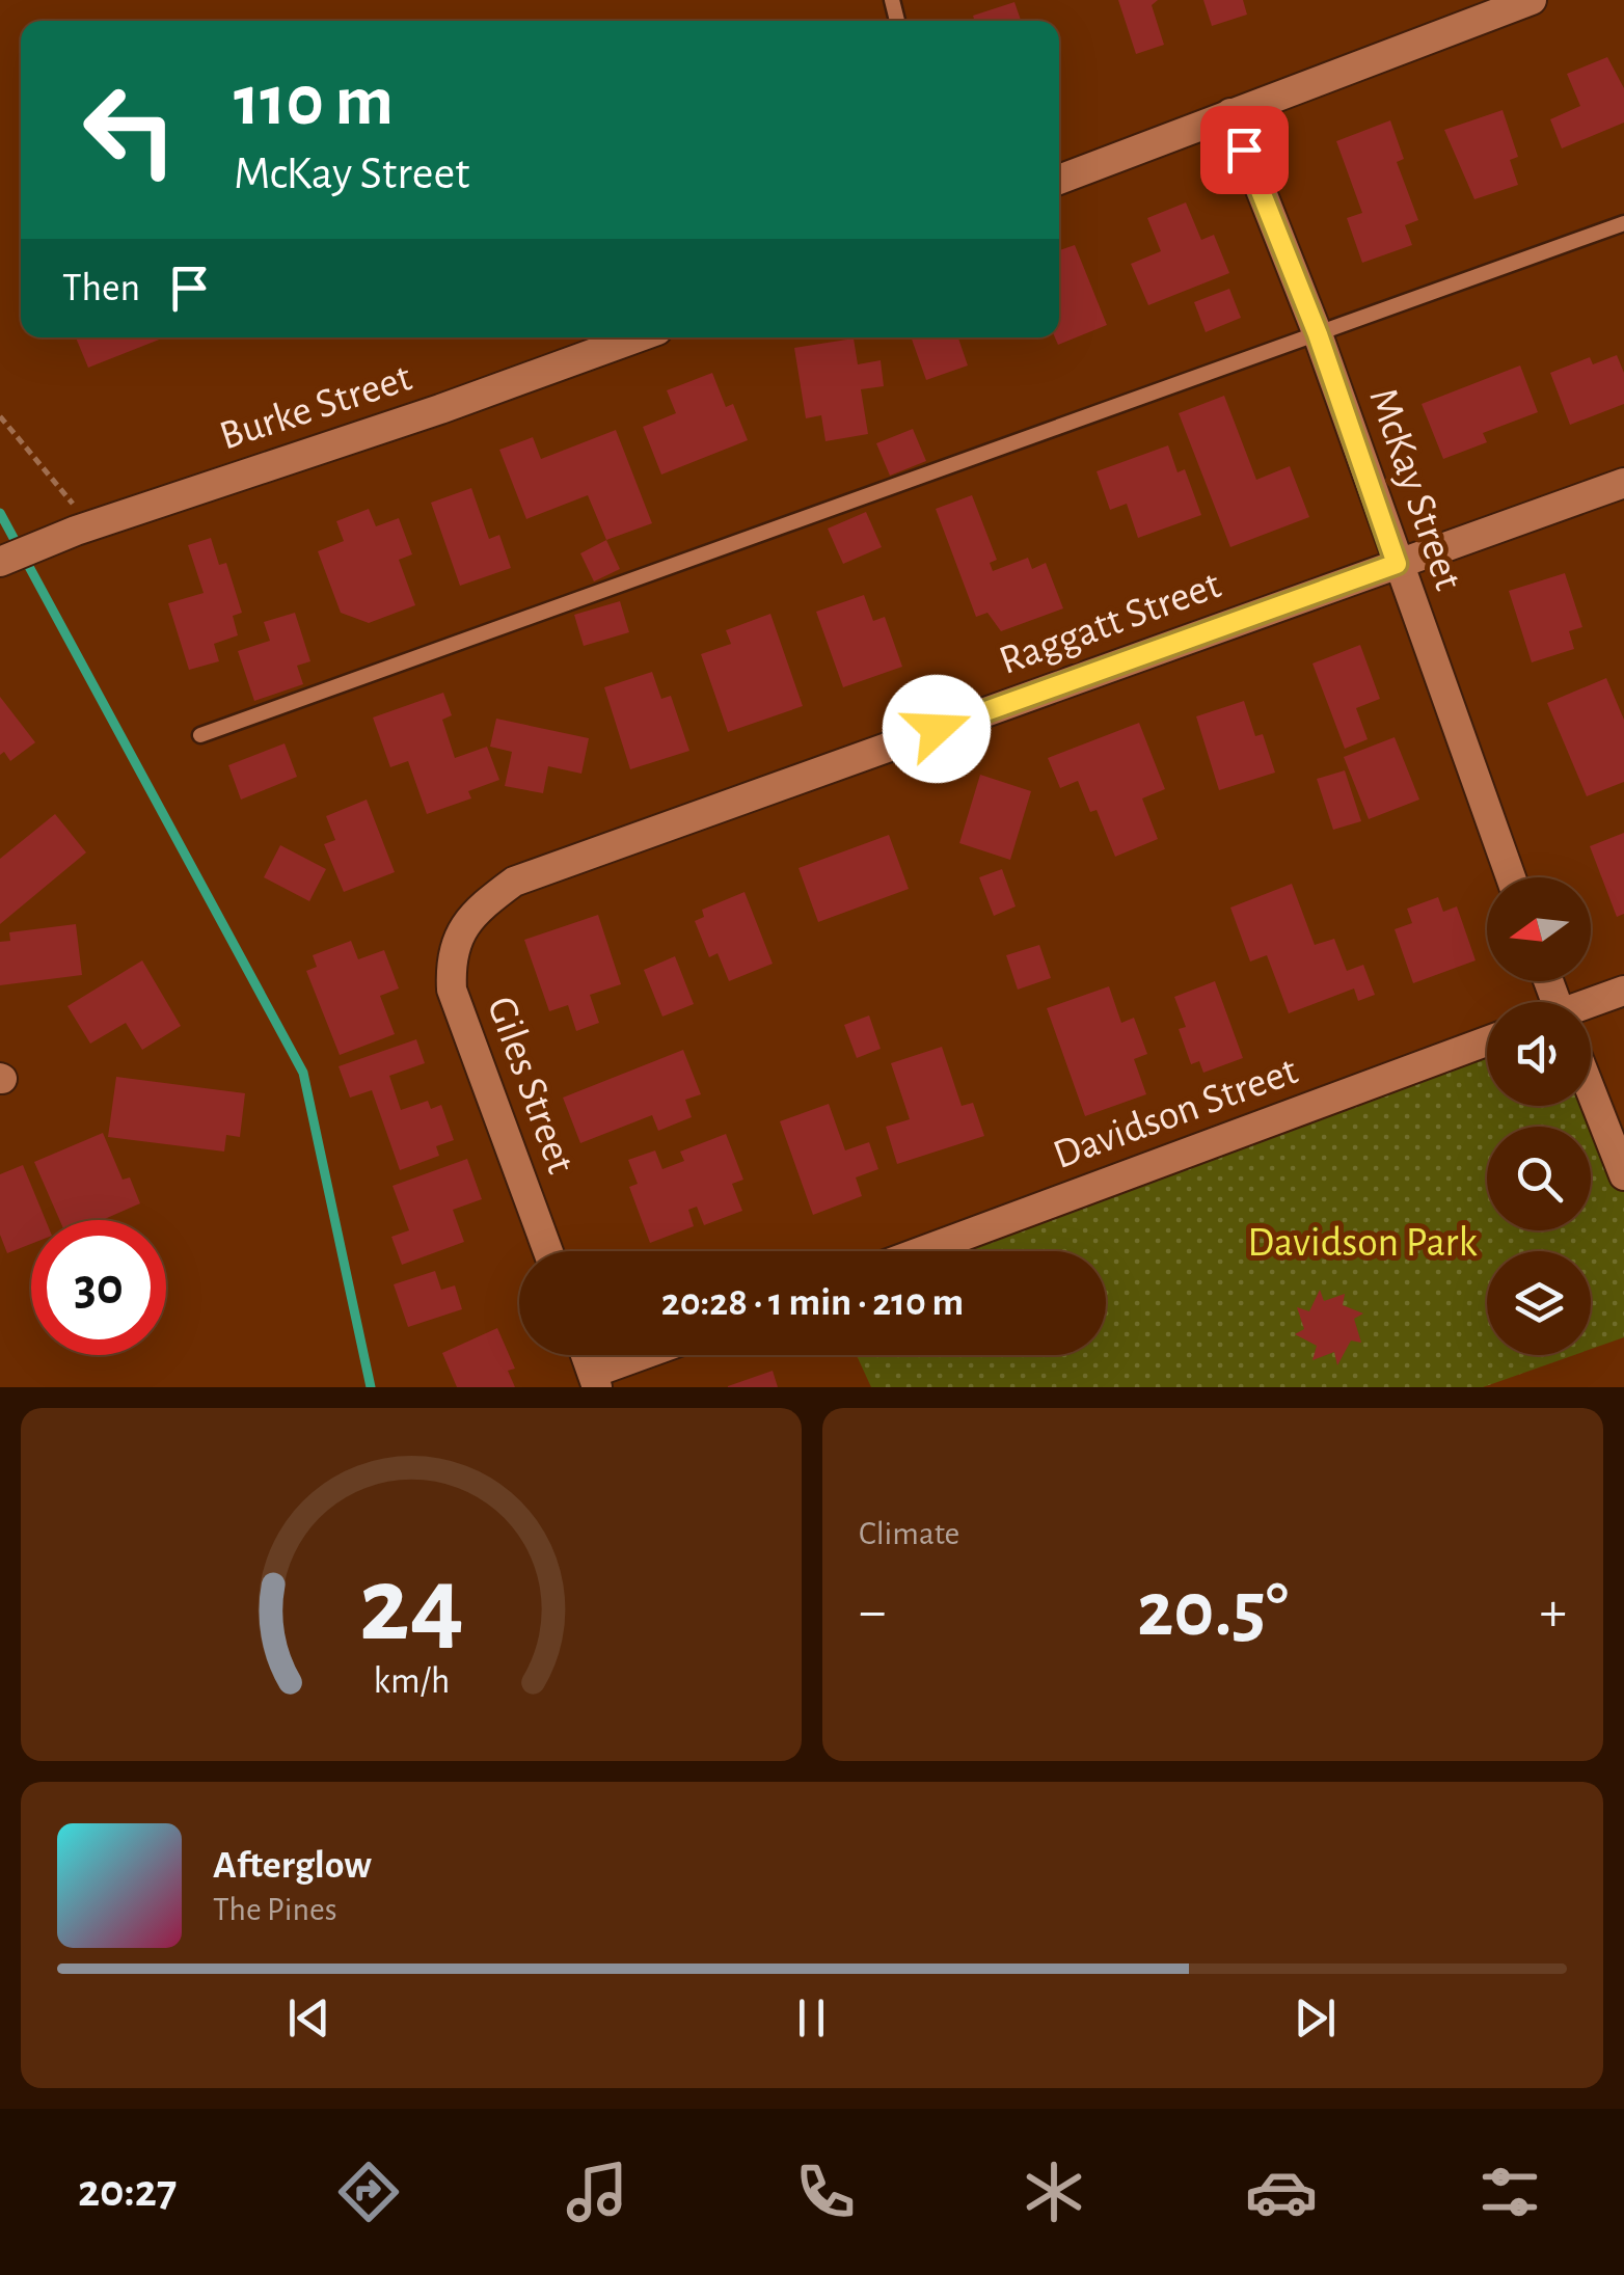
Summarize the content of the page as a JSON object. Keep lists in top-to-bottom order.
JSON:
{
  "streets": {
    "street": [
      "Burke Street",
      "McKay Street",
      "Raggatt Street",
      "Giles Street",
      "Davidson Street"
    ]
  },
  "crossings": [
    ["McKay Street", "Raggatt Street"],
    ["Raggatt Street", "Giles Street"]
  ],
  "parks": ["Davidson Park"],
  "north": "left",
  "page": {
    "turn": ["110 m", "McKay Street"],
    "then": "Then",
    "limit": "30",
    "trip": "20:28 · 1 min · 210 m",
    "tile": "Climate",
    "heat": ["−", "20.5°", "+"],
    "song": ["Afterglow", "The Pines"],
    "tabs": "20:27",
    "gauge": ["24", "km/h"]
  }
}
